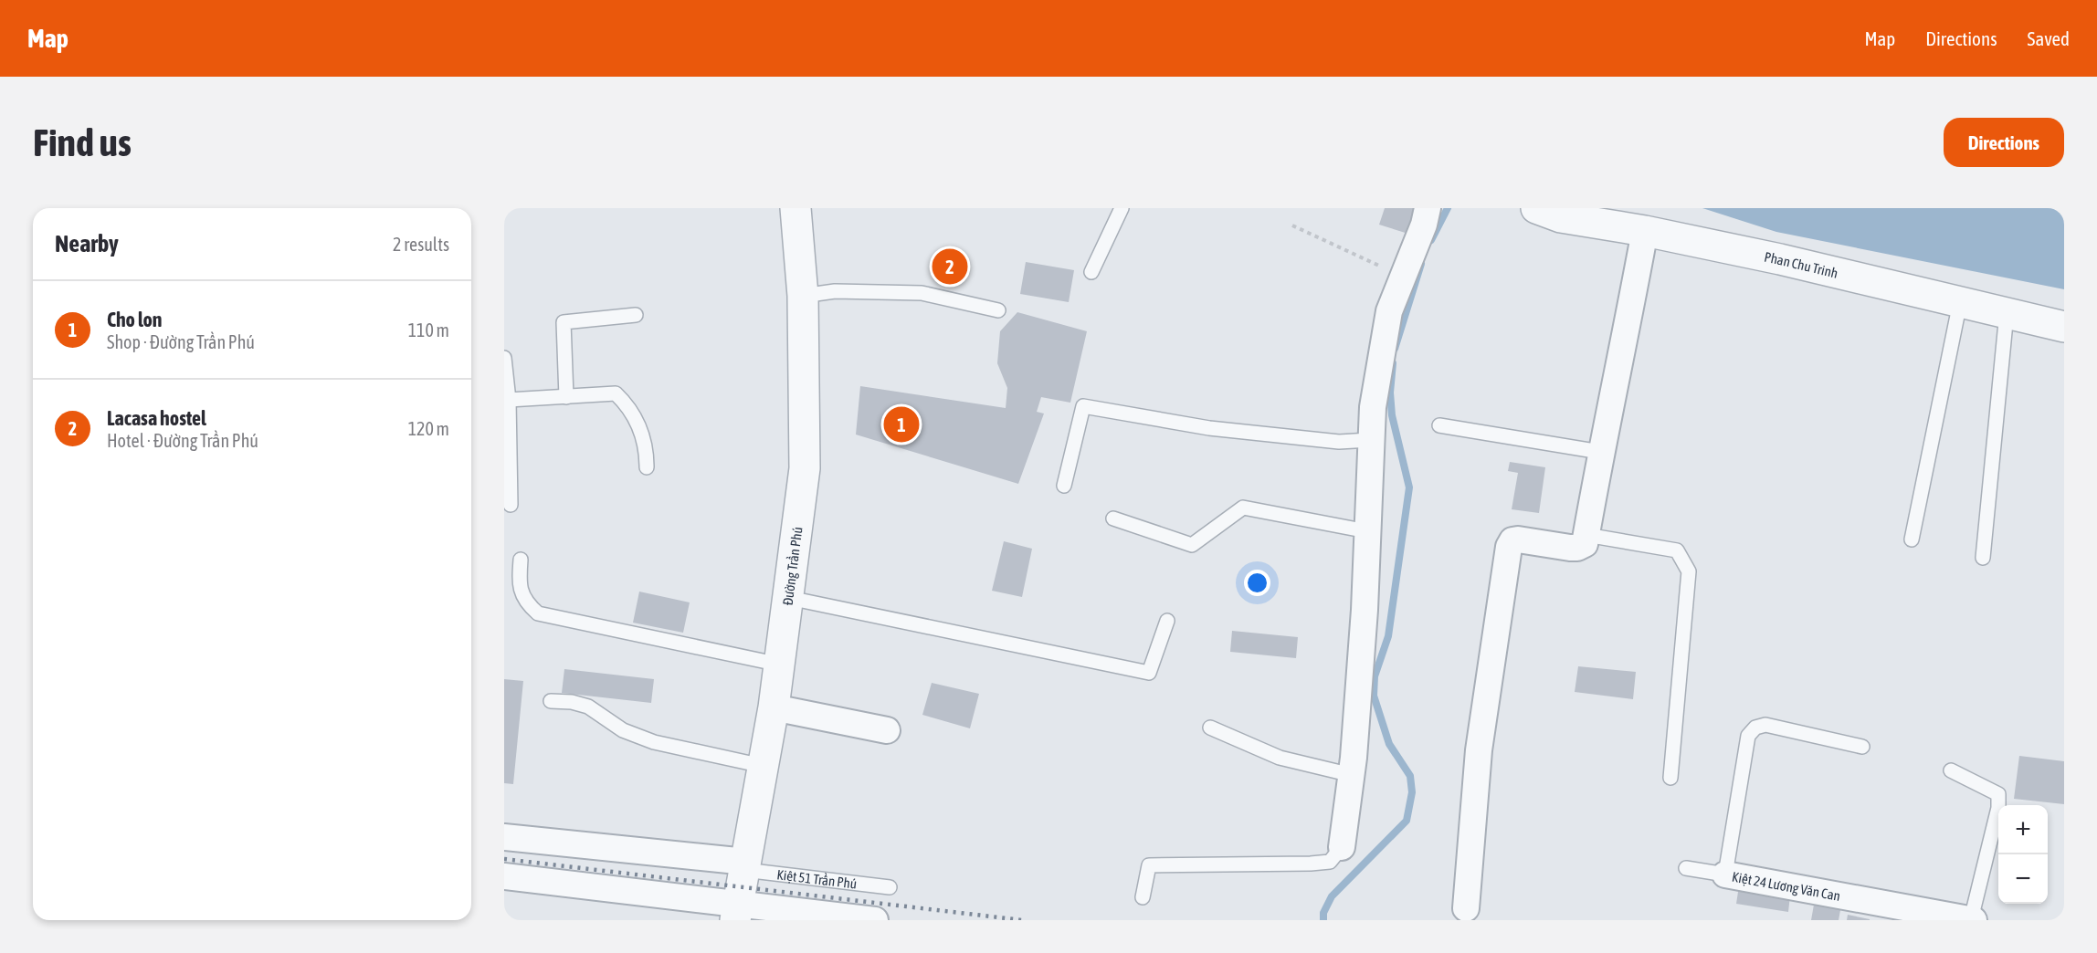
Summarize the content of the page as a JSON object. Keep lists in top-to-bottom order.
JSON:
{
  "streets": {
    "street": ["Phan Chu Trinh", "Đường Trần Phú", "Kiệt 24 Lương Văn Can"],
    "lane": ["Kiệt 51 Trần Phú"]
  },
  "crossings": [
    ["Đường Trần Phú", "Kiệt 51 Trần Phú"]
  ],
  "page": {
    "header": "Map",
    "nav": ["Map", "Directions", "Saved"],
    "buttons": "Directions",
    "title": "Find us",
    "heading": ["Nearby", "2 results"],
    "pins": ["2", "1"],
    "list": [
      {
        "mark": "1",
        "name": "Cho lon",
        "note": "Shop · Đường Trần Phú",
        "value": "110 m"
      },
      {
        "mark": "2",
        "name": "Lacasa hostel",
        "note": "Hotel · Đường Trần Phú",
        "value": "120 m"
      }
    ],
    "map_buttons": ["+", "−"]
  }
}
